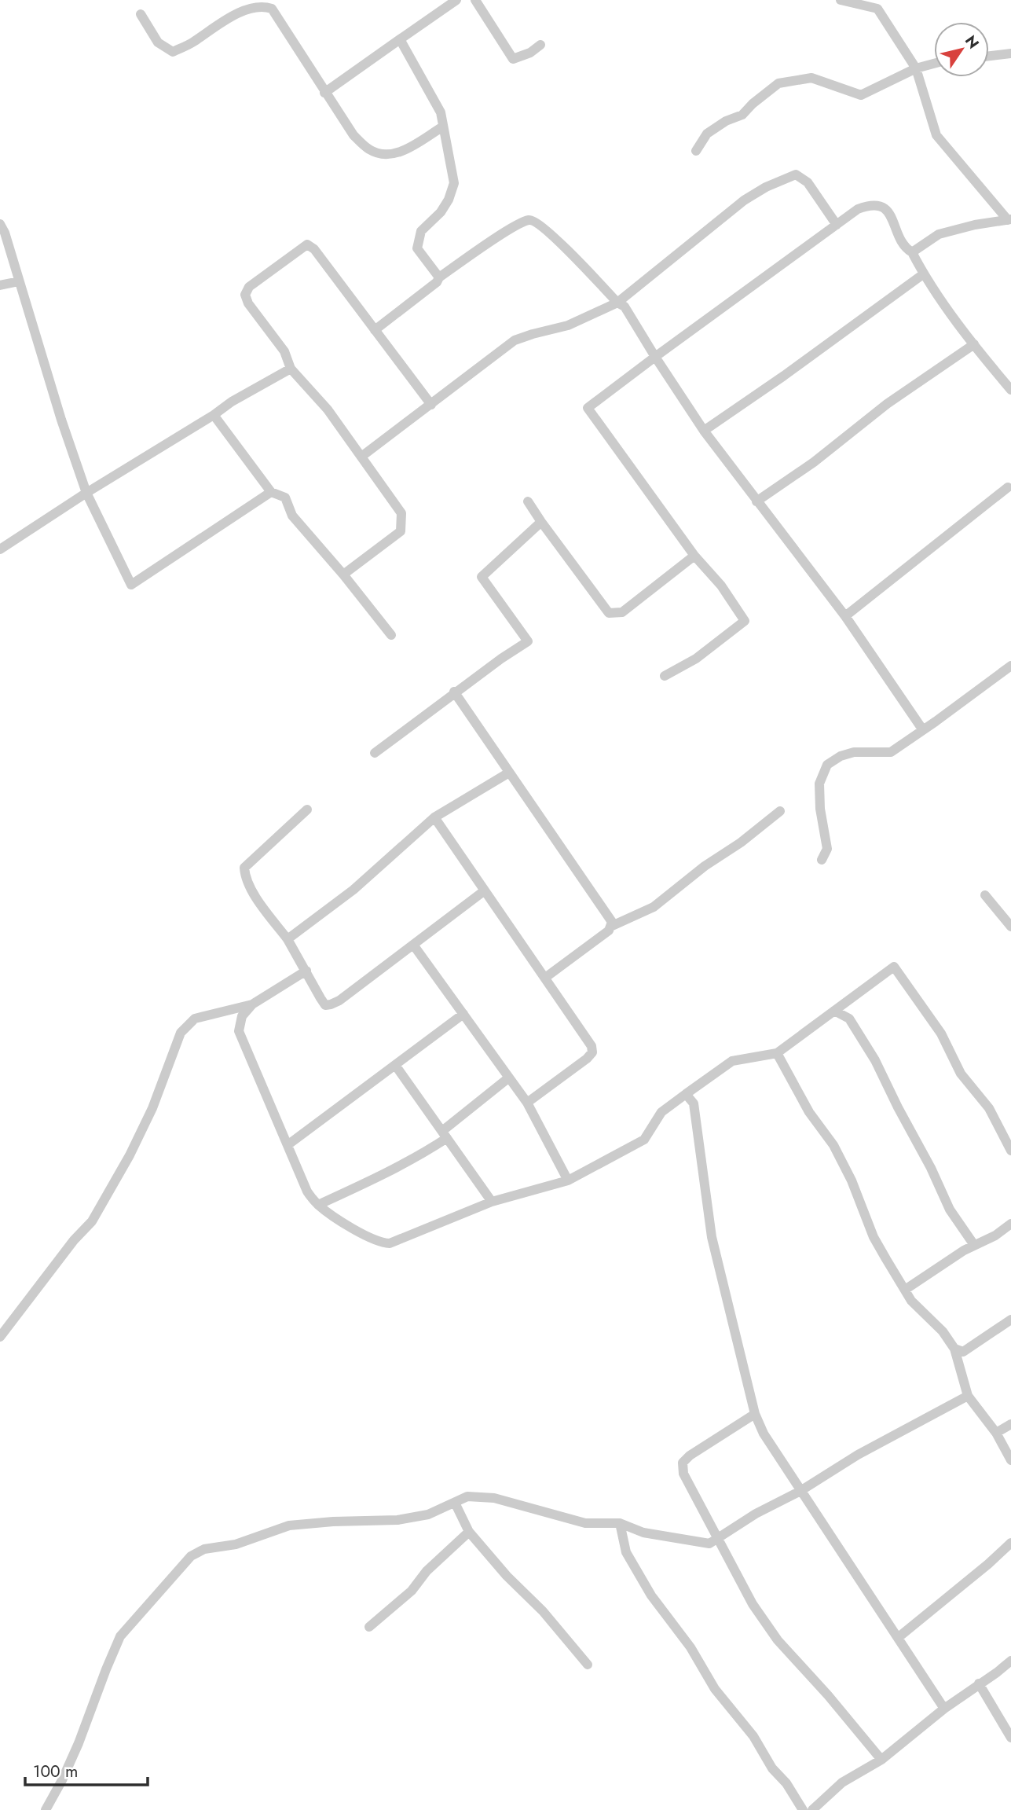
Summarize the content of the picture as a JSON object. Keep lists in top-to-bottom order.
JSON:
{
  "scale_bar": "100 m",
  "north": "top right"
}
